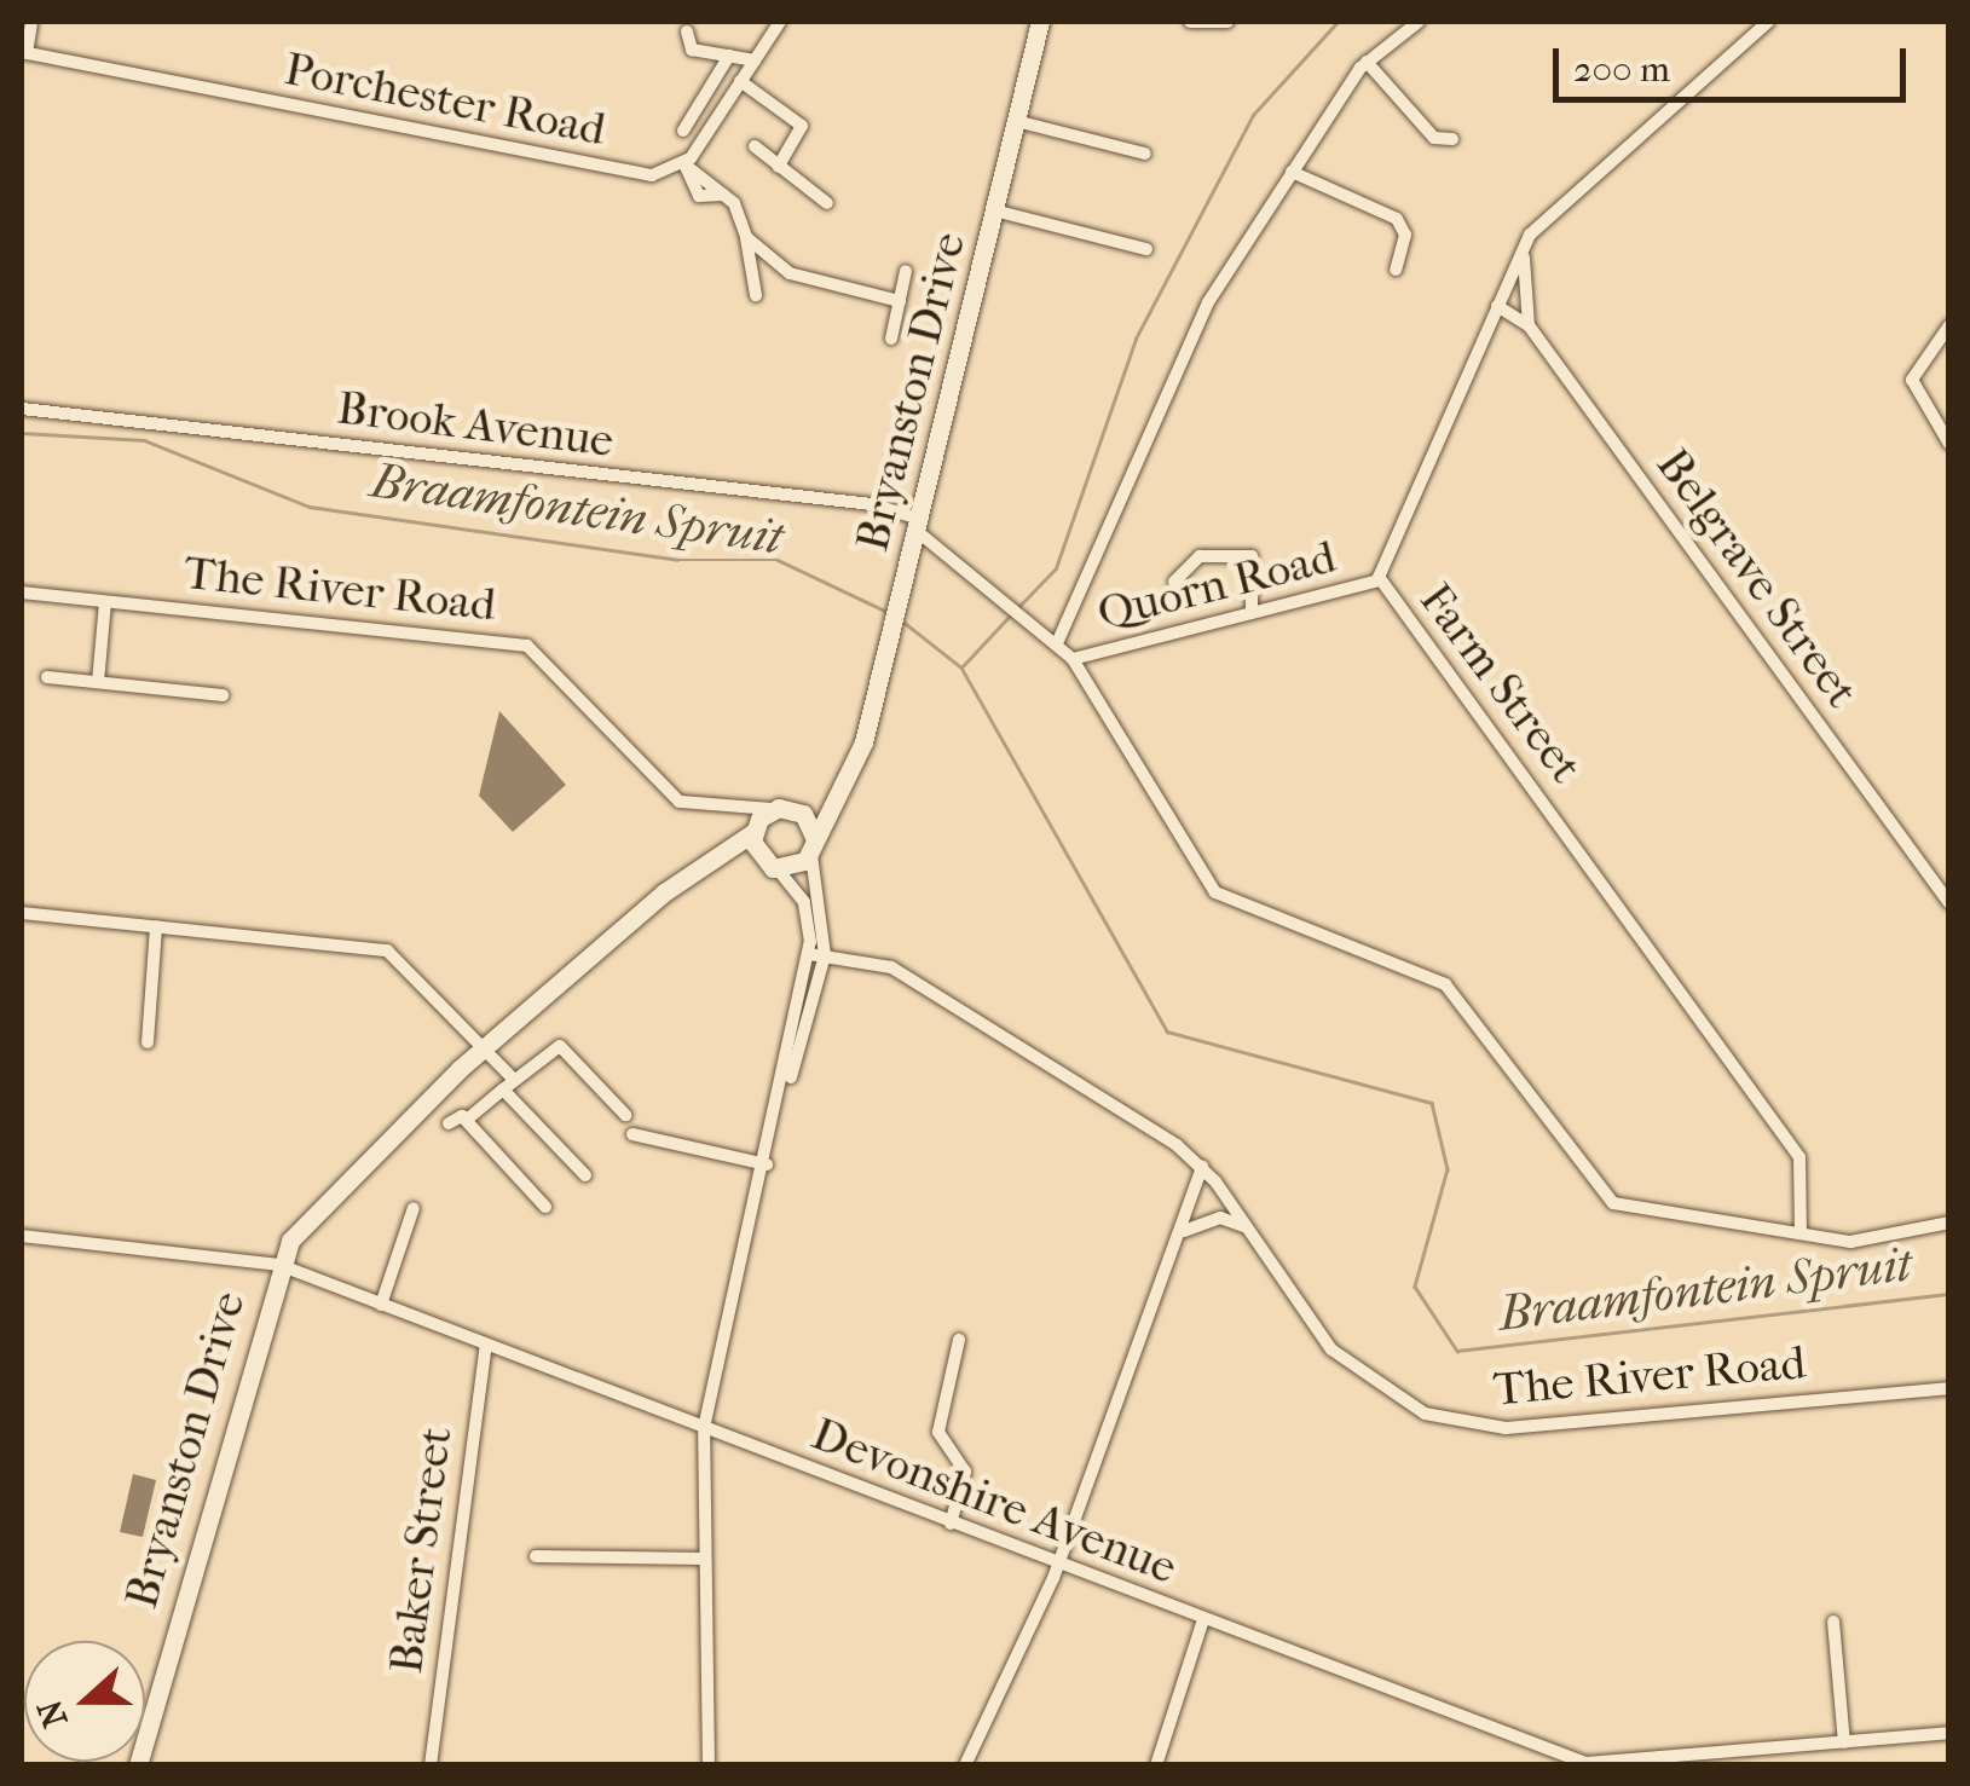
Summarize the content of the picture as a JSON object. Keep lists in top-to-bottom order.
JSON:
{
  "streets": {
    "main road": ["Bryanston Drive"],
    "street": [
      "Porchester Road",
      "Brook Avenue",
      "Belgrave Street",
      "Quorn Road",
      "The River Road",
      "Farm Street",
      "Devonshire Avenue",
      "Baker Street"
    ]
  },
  "crossings": [
    ["Bryanston Drive", "Brook Avenue"],
    ["Bryanston Drive", "The River Road"],
    ["Bryanston Drive", "Devonshire Avenue"],
    ["Brook Avenue", "Quorn Road"],
    ["Brook Avenue", "Farm Street"],
    ["Belgrave Street", "Farm Street"],
    ["Quorn Road", "Farm Street"],
    ["Devonshire Avenue", "Baker Street"]
  ],
  "water": ["Braamfontein Spruit"],
  "scale_bar": "200 m",
  "north": "left"
}
